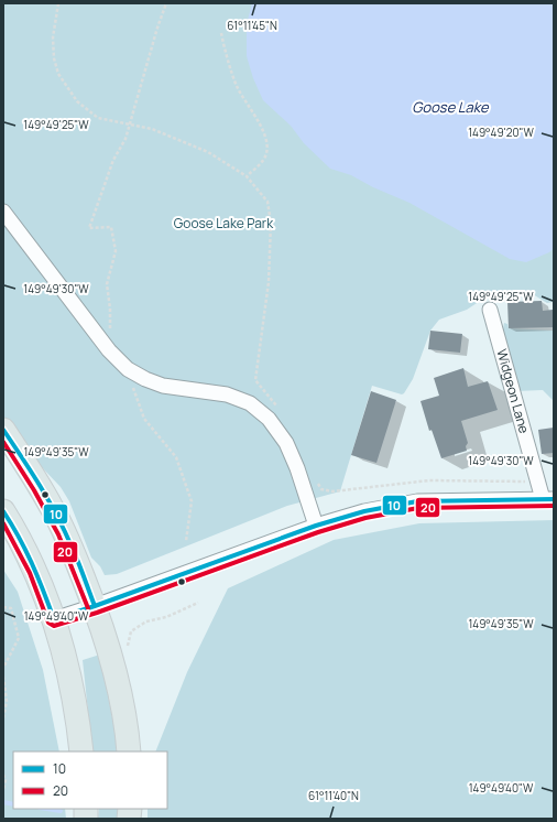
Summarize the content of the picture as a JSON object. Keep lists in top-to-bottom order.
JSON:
{
  "streets": {
    "street": ["Widgeon Lane"]
  },
  "water": ["Goose Lake"],
  "parks": ["Goose Lake Park"],
  "lines": ["transit line 10", "transit line 20"],
  "legend": ["10", "20"],
  "coordinates": [
    "61°11'45\"N",
    "149°49'25\"W",
    "149°49'20\"W",
    "149°49'30\"W",
    "149°49'35\"W",
    "149°49'40\"W",
    "61°11'40\"N"
  ]
}
